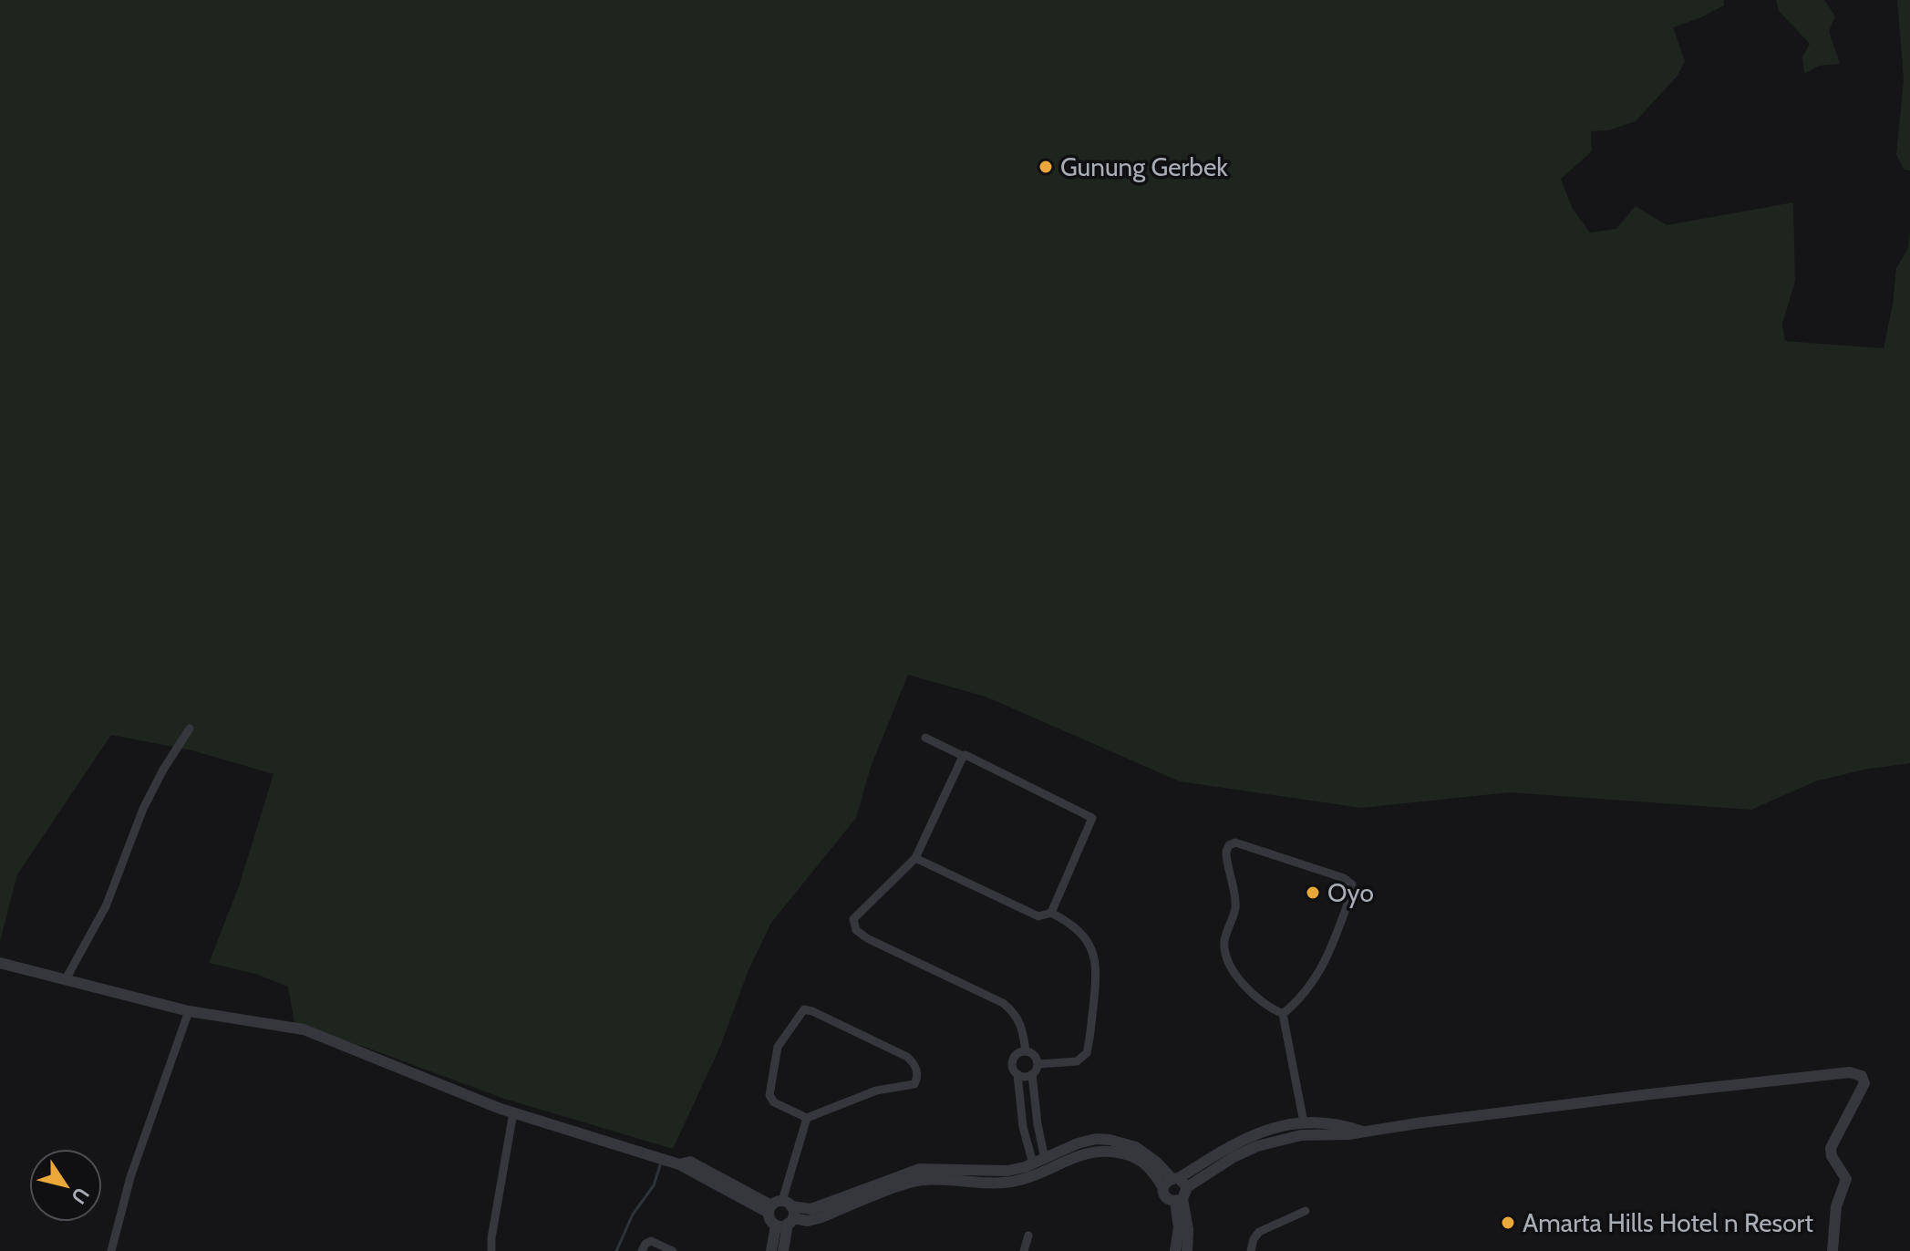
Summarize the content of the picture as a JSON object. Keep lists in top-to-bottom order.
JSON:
{
  "places": ["Gunung Gerbek", "Oyo", "Amarta Hills Hotel n Resort"],
  "north": "bottom right"
}
